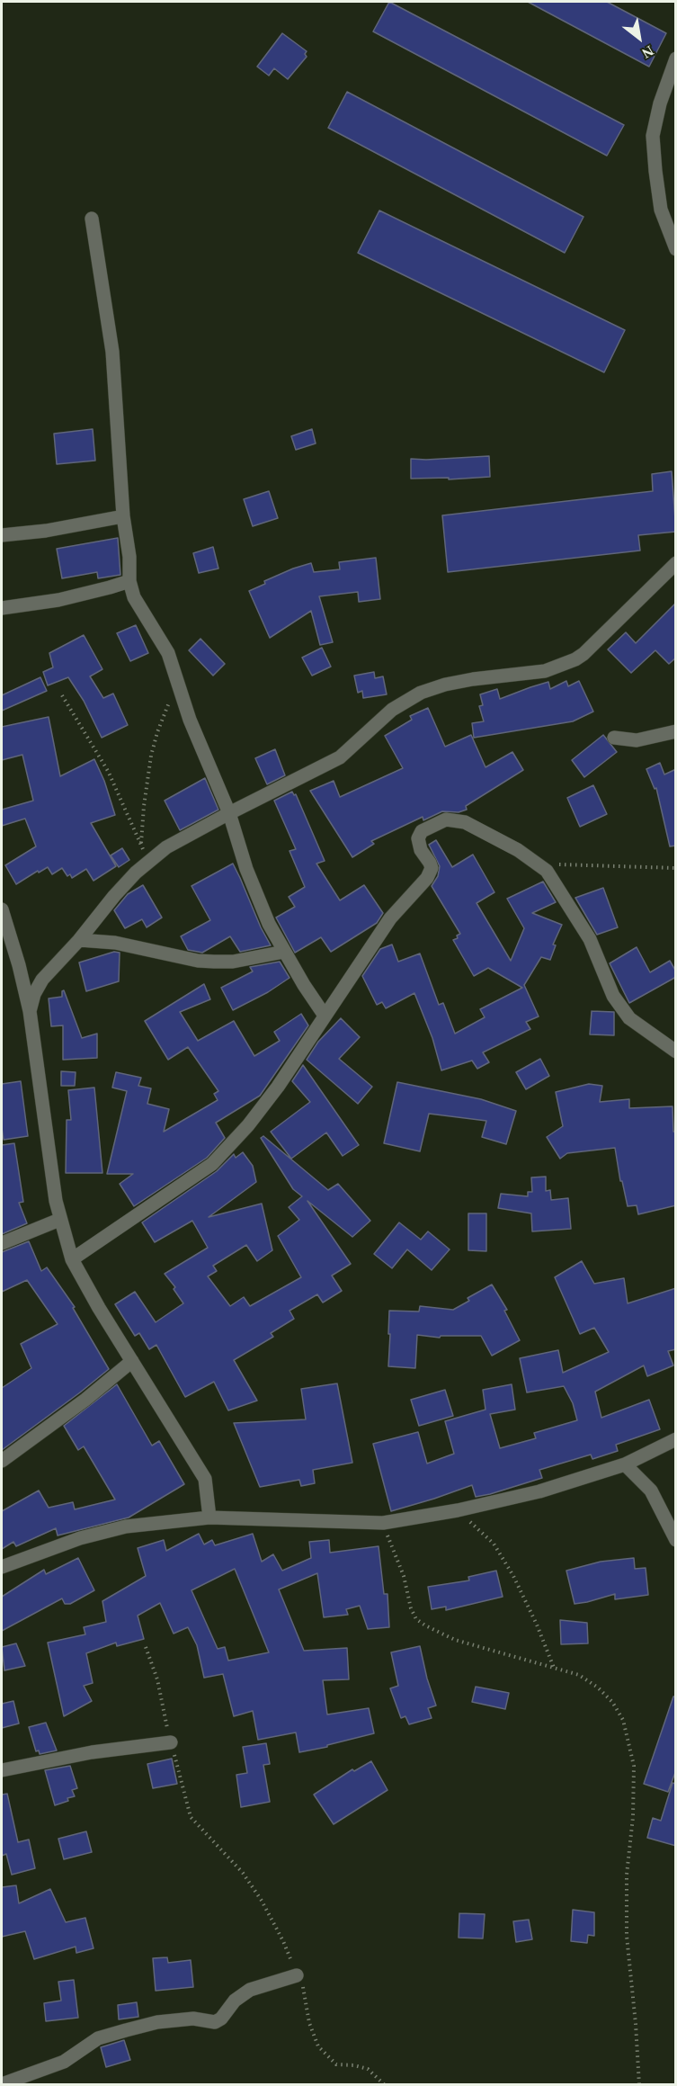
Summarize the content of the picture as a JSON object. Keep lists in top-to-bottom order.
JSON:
{
  "north": "bottom right"
}
